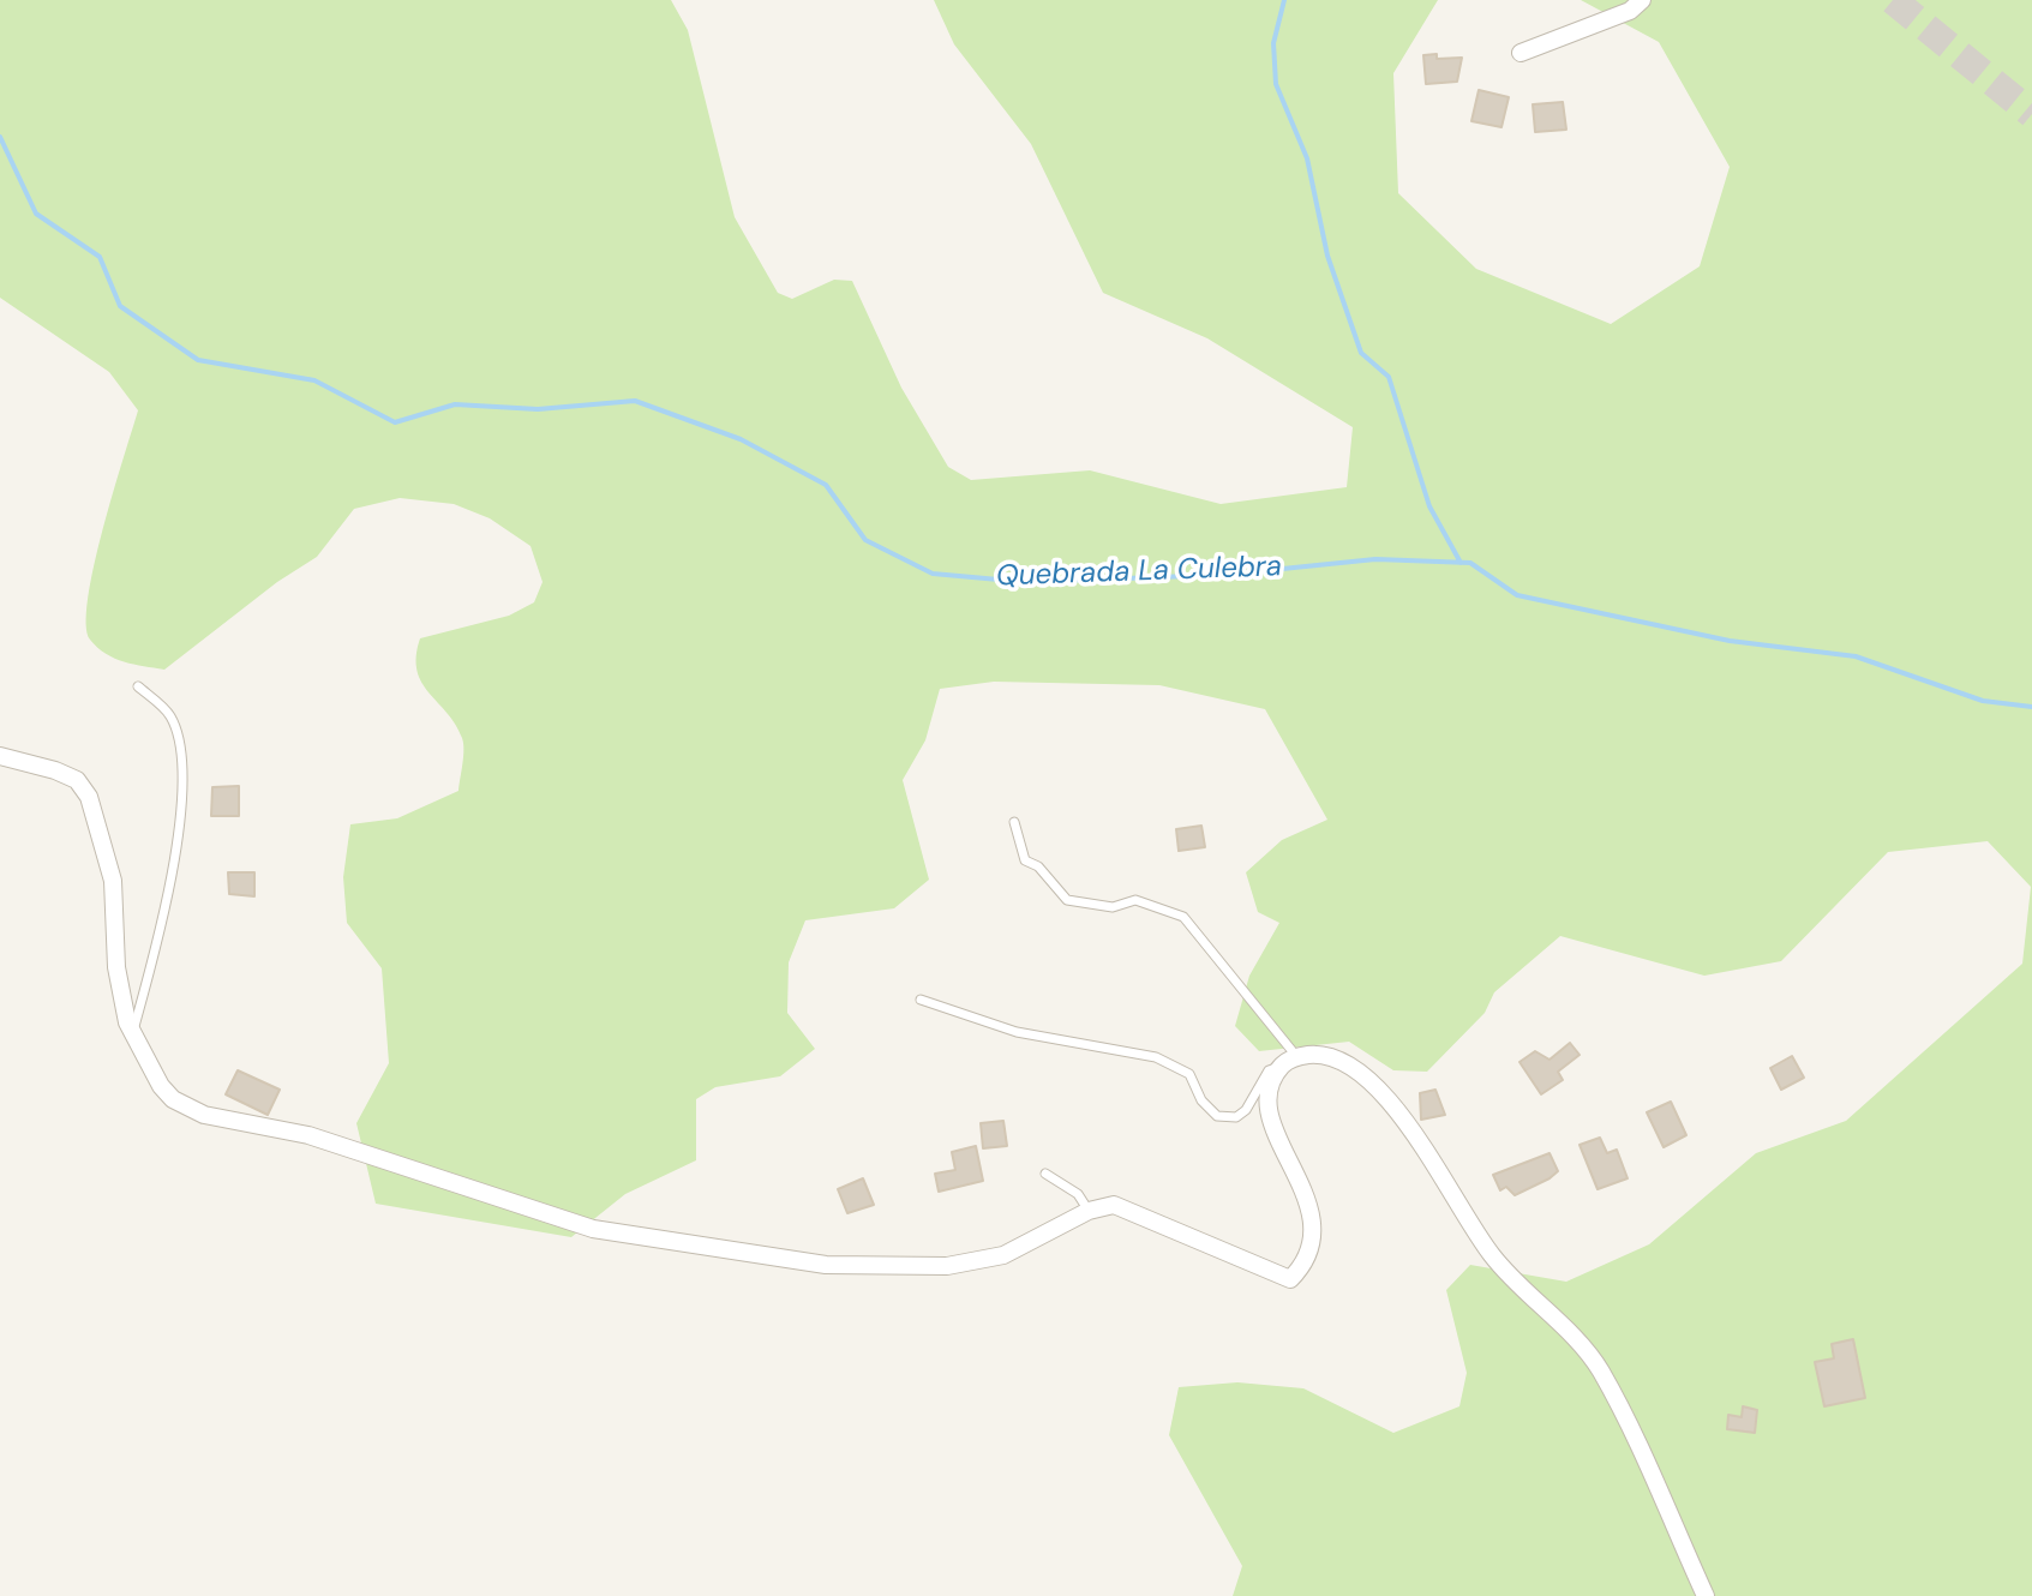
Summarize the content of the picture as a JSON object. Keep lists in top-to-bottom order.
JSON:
{
  "water": ["Quebrada La Culebra"]
}
